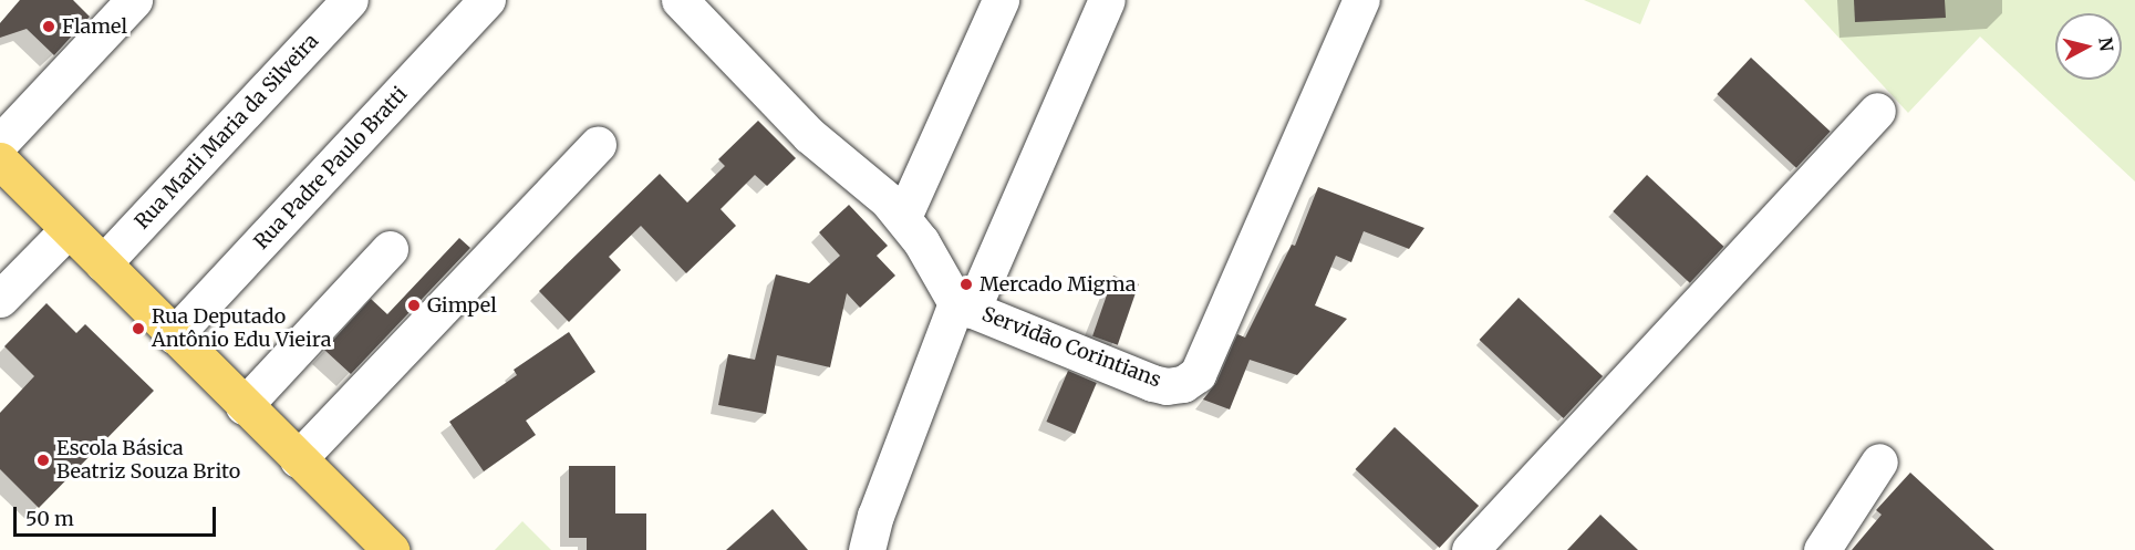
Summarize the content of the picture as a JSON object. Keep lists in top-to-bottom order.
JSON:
{
  "streets": {
    "street": ["Rua Marli Maria da Silveira", "Rua Padre Paulo Bratti", "Servidão Corintians"]
  },
  "places": [
    "Flamel",
    "Mercado Migma",
    "Gimpel",
    "Rua Deputado Antônio Edu Vieira",
    "Escola Básica Beatriz Souza Brito"
  ],
  "scale_bar": "50 m",
  "north": "right"
}
